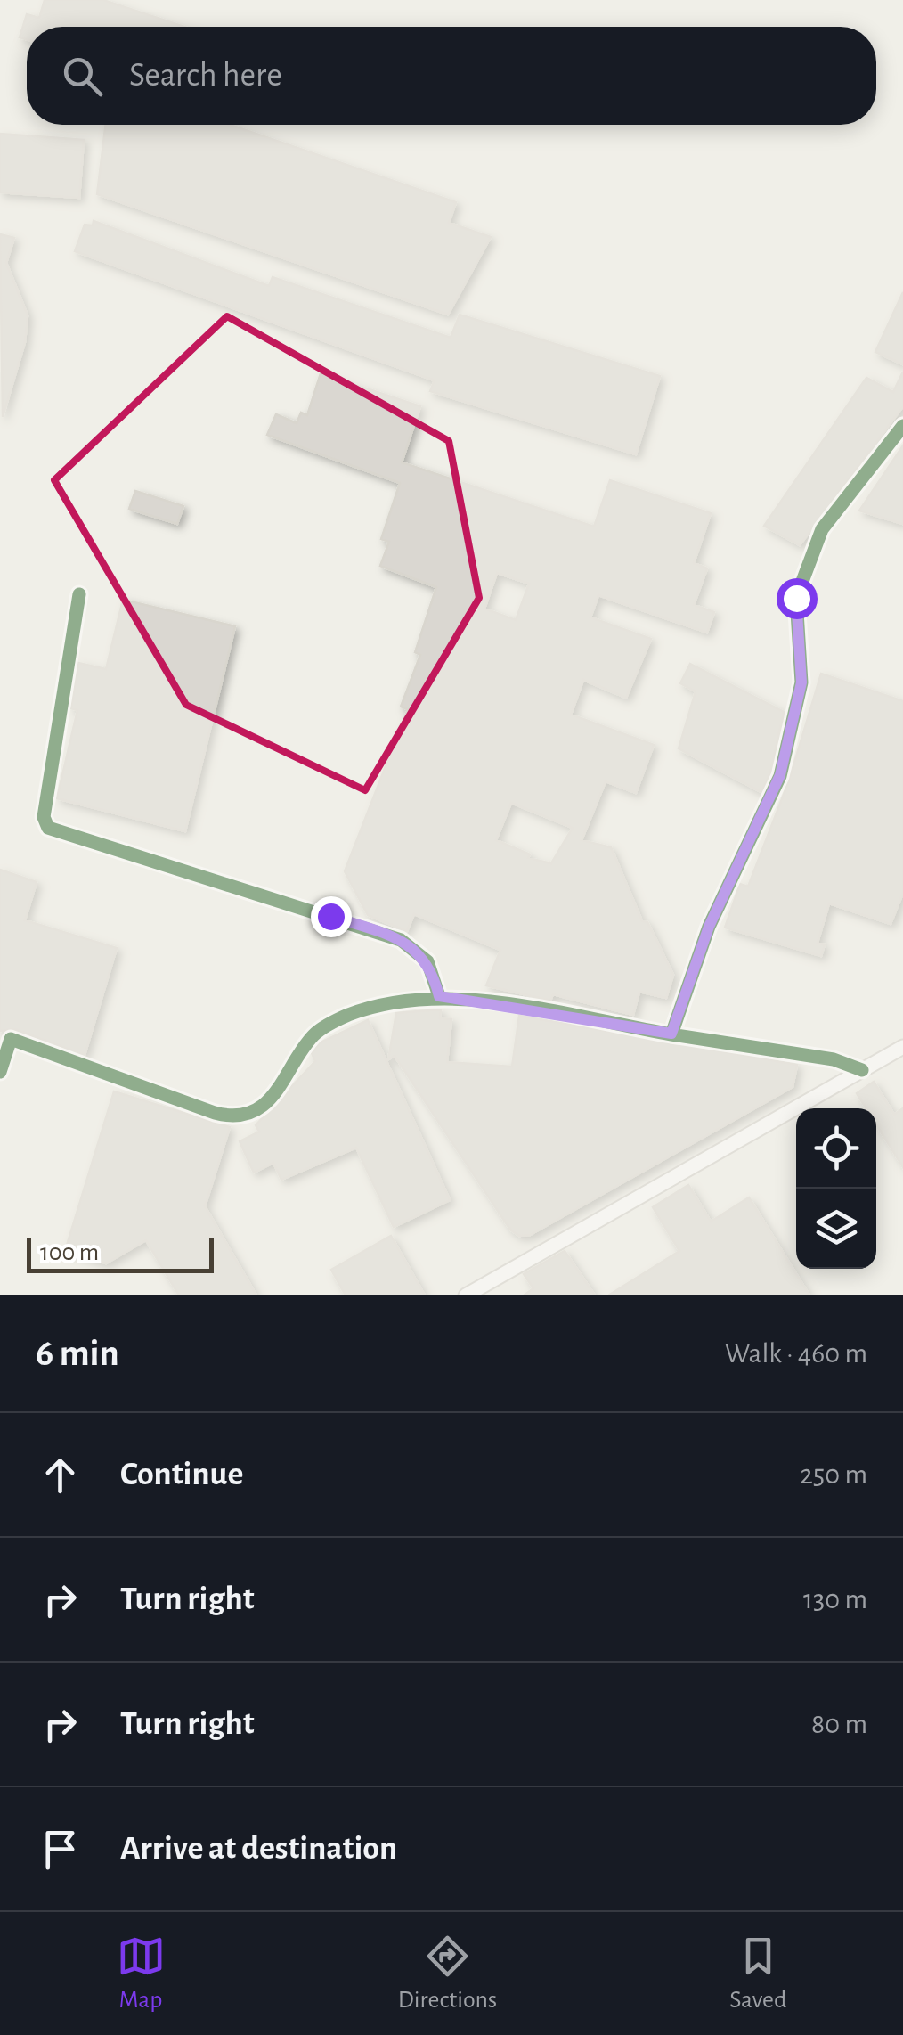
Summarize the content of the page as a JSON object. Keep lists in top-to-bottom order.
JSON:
{
  "scale_bar": "100 m",
  "page": {
    "search": "Search here",
    "scale": "100 m",
    "heading": ["6 min", "Walk · 460 m"],
    "list": [
      ["Continue", "250 m"],
      ["Turn right", "130 m"],
      ["Turn right", "80 m"],
      "Arrive at destination"
    ],
    "nav": ["Map", "Directions", "Saved"]
  }
}
